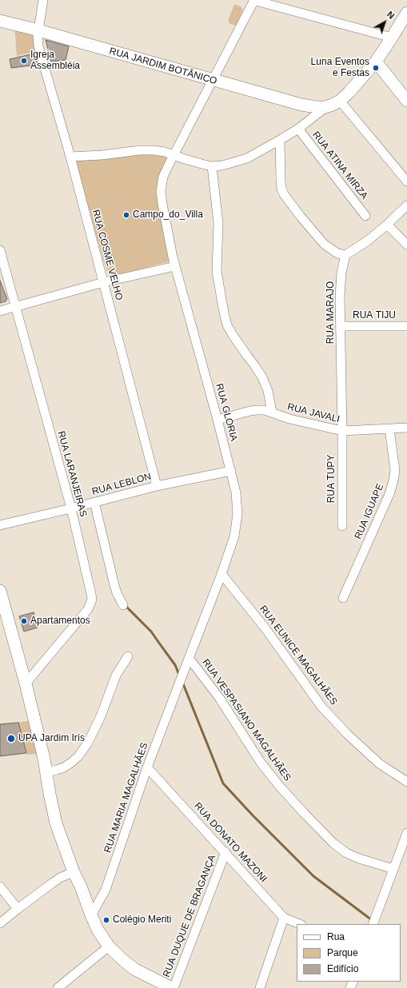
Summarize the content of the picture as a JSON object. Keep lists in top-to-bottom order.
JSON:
{
  "streets": {
    "main road": ["RUA JARDIM BOTÂNICO"],
    "street": [
      "RUA ATINA MIRZA",
      "RUA COSME VELHO",
      "RUA MARAJO",
      "RUA TIJU",
      "RUA GLÓRIA",
      "RUA JAVALI",
      "RUA LARANJEIRAS",
      "RUA TUPY",
      "RUA LEBLON",
      "RUA IGUAPE",
      "RUA EUNICE MAGALHÃES",
      "RUA VESPASIANO MAGALHÃES",
      "RUA MARIA MAGALHÃES",
      "RUA DONATO MAZONI",
      "RUA DUQUE DE BRAGANÇA"
    ]
  },
  "crossings": [
    ["RUA JARDIM BOTÂNICO", "RUA COSME VELHO"],
    ["RUA JARDIM BOTÂNICO", "RUA GLÓRIA"],
    ["RUA COSME VELHO", "RUA LEBLON"],
    ["RUA MARAJO", "RUA TIJU"],
    ["RUA MARAJO", "RUA JAVALI"],
    ["RUA MARAJO", "RUA TUPY"],
    ["RUA GLÓRIA", "RUA JAVALI"],
    ["RUA GLÓRIA", "RUA LEBLON"],
    ["RUA GLÓRIA", "RUA EUNICE MAGALHÃES"],
    ["RUA GLÓRIA", "RUA VESPASIANO MAGALHÃES"],
    ["RUA GLÓRIA", "RUA MARIA MAGALHÃES"],
    ["RUA JAVALI", "RUA TUPY"],
    ["RUA JAVALI", "RUA IGUAPE"],
    ["RUA LARANJEIRAS", "RUA LEBLON"],
    ["RUA MARIA MAGALHÃES", "RUA DONATO MAZONI"],
    ["RUA DONATO MAZONI", "RUA DUQUE DE BRAGANÇA"]
  ],
  "places": [
    "Igreja Assembléia",
    "Luna Eventos e Festas",
    "Campo_do_Villa",
    "Apartamentos",
    "UPA Jardim Irís",
    "Colégio Meriti"
  ],
  "legend": ["Rua", "Parque", "Edifício"],
  "north": "top right"
}
